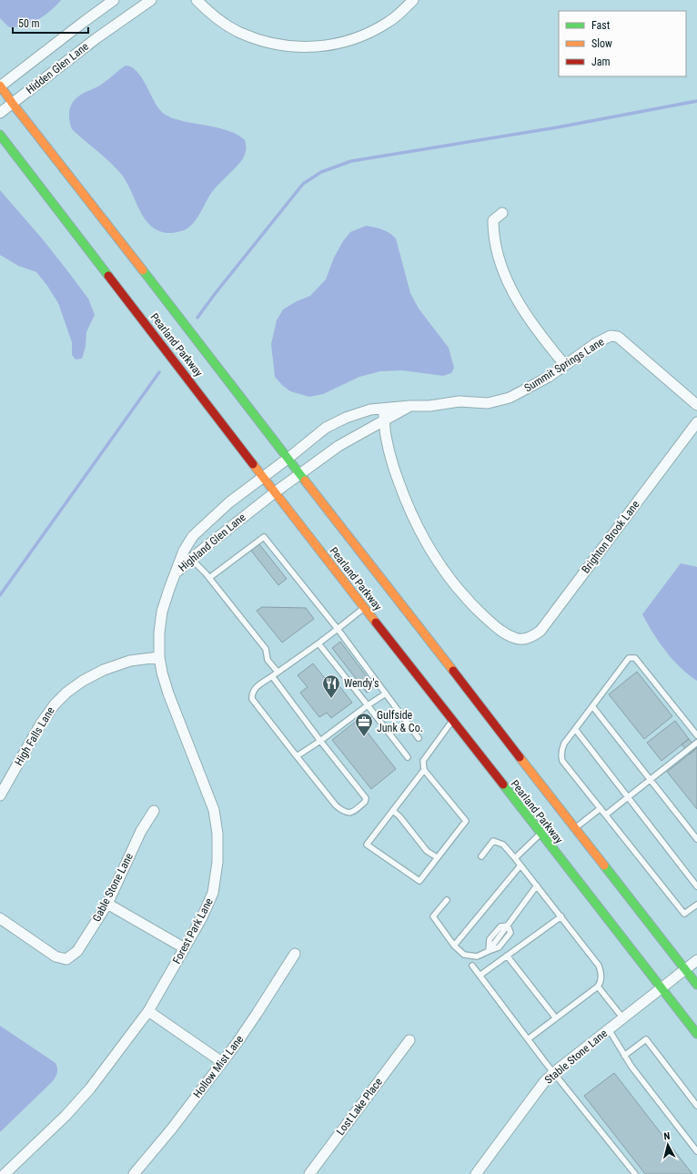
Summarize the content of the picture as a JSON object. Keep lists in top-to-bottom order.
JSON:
{
  "streets": {
    "main road": ["Pearland Parkway"],
    "street": [
      "Hidden Glen Lane",
      "Summit Springs Lane",
      "Brighton Brook Lane",
      "Highland Glen Lane",
      "High Falls Lane",
      "Gable Stone Lane",
      "Forest Park Lane",
      "Stable Stone Lane",
      "Hollow Mist Lane",
      "Lost Lake Place"
    ]
  },
  "crossings": [
    ["Hidden Glen Lane", "Pearland Parkway"],
    ["Pearland Parkway", "Summit Springs Lane"],
    ["Pearland Parkway", "Highland Glen Lane"],
    ["Pearland Parkway", "Stable Stone Lane"],
    ["Summit Springs Lane", "Highland Glen Lane"],
    ["Highland Glen Lane", "Forest Park Lane"],
    ["High Falls Lane", "Forest Park Lane"]
  ],
  "places": {
    "restaurant": ["Wendy's"],
    "office": ["Gulfside Junk & Co."]
  },
  "legend": ["Fast", "Slow", "Jam"],
  "scale_bar": "50 m",
  "north": "top"
}
